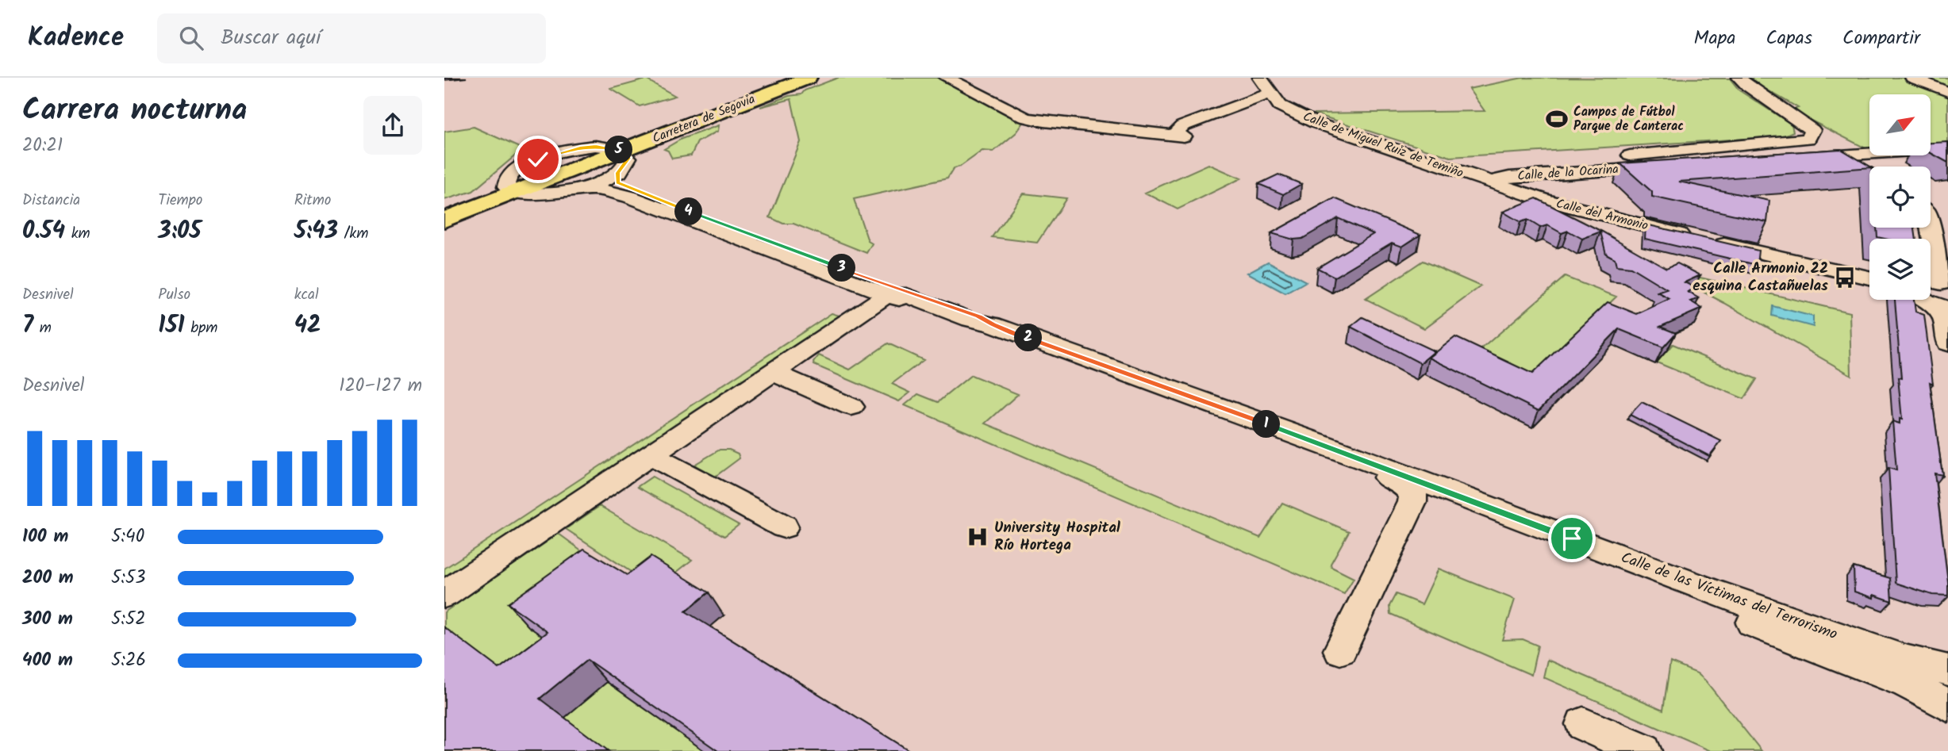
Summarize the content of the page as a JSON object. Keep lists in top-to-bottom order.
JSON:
{
  "streets": {
    "main road": ["Carretera de Segovia"],
    "street": [
      "Calle de Miguel Ruiz de Temiño",
      "Calle de la Ocarina",
      "Calle del Armonio",
      "Calle de las Víctimas del Terrorismo"
    ]
  },
  "crossings": [
    ["Calle de Miguel Ruiz de Temiño", "Calle de la Ocarina"],
    ["Calle de Miguel Ruiz de Temiño", "Calle del Armonio"],
    ["Calle de la Ocarina", "Calle del Armonio"]
  ],
  "places": {
    "sports": ["Campos de Fútbol Parque de Canterac"],
    "bus stop": ["Calle Armonio 22 esquina Castañuelas"],
    "hospital": ["University Hospital Río Hortega"]
  },
  "north": "top right",
  "page": {
    "header": "Kadence",
    "search": "Buscar aquí",
    "nav": ["Mapa", "Capas", "Compartir"],
    "heading": ["Carrera nocturna", "20:21"],
    "pins": [
      "5",
      "4",
      "3",
      "2",
      "1"
    ],
    "stats": [
      ["Distancia", "0.54 km"],
      ["Tiempo", "3:05"],
      ["Ritmo", "5:43 /km"],
      ["Desnivel", "7 m"],
      ["Pulso", "151 bpm"],
      ["kcal", "42"]
    ],
    "chart": ["Desnivel", "120–127 m"],
    "list": [
      {
        "name": "100 m",
        "note": "5:40"
      },
      {
        "name": "200 m",
        "note": "5:53"
      },
      {
        "name": "300 m",
        "note": "5:52"
      },
      {
        "name": "400 m",
        "note": "5:26"
      }
    ]
  }
}
